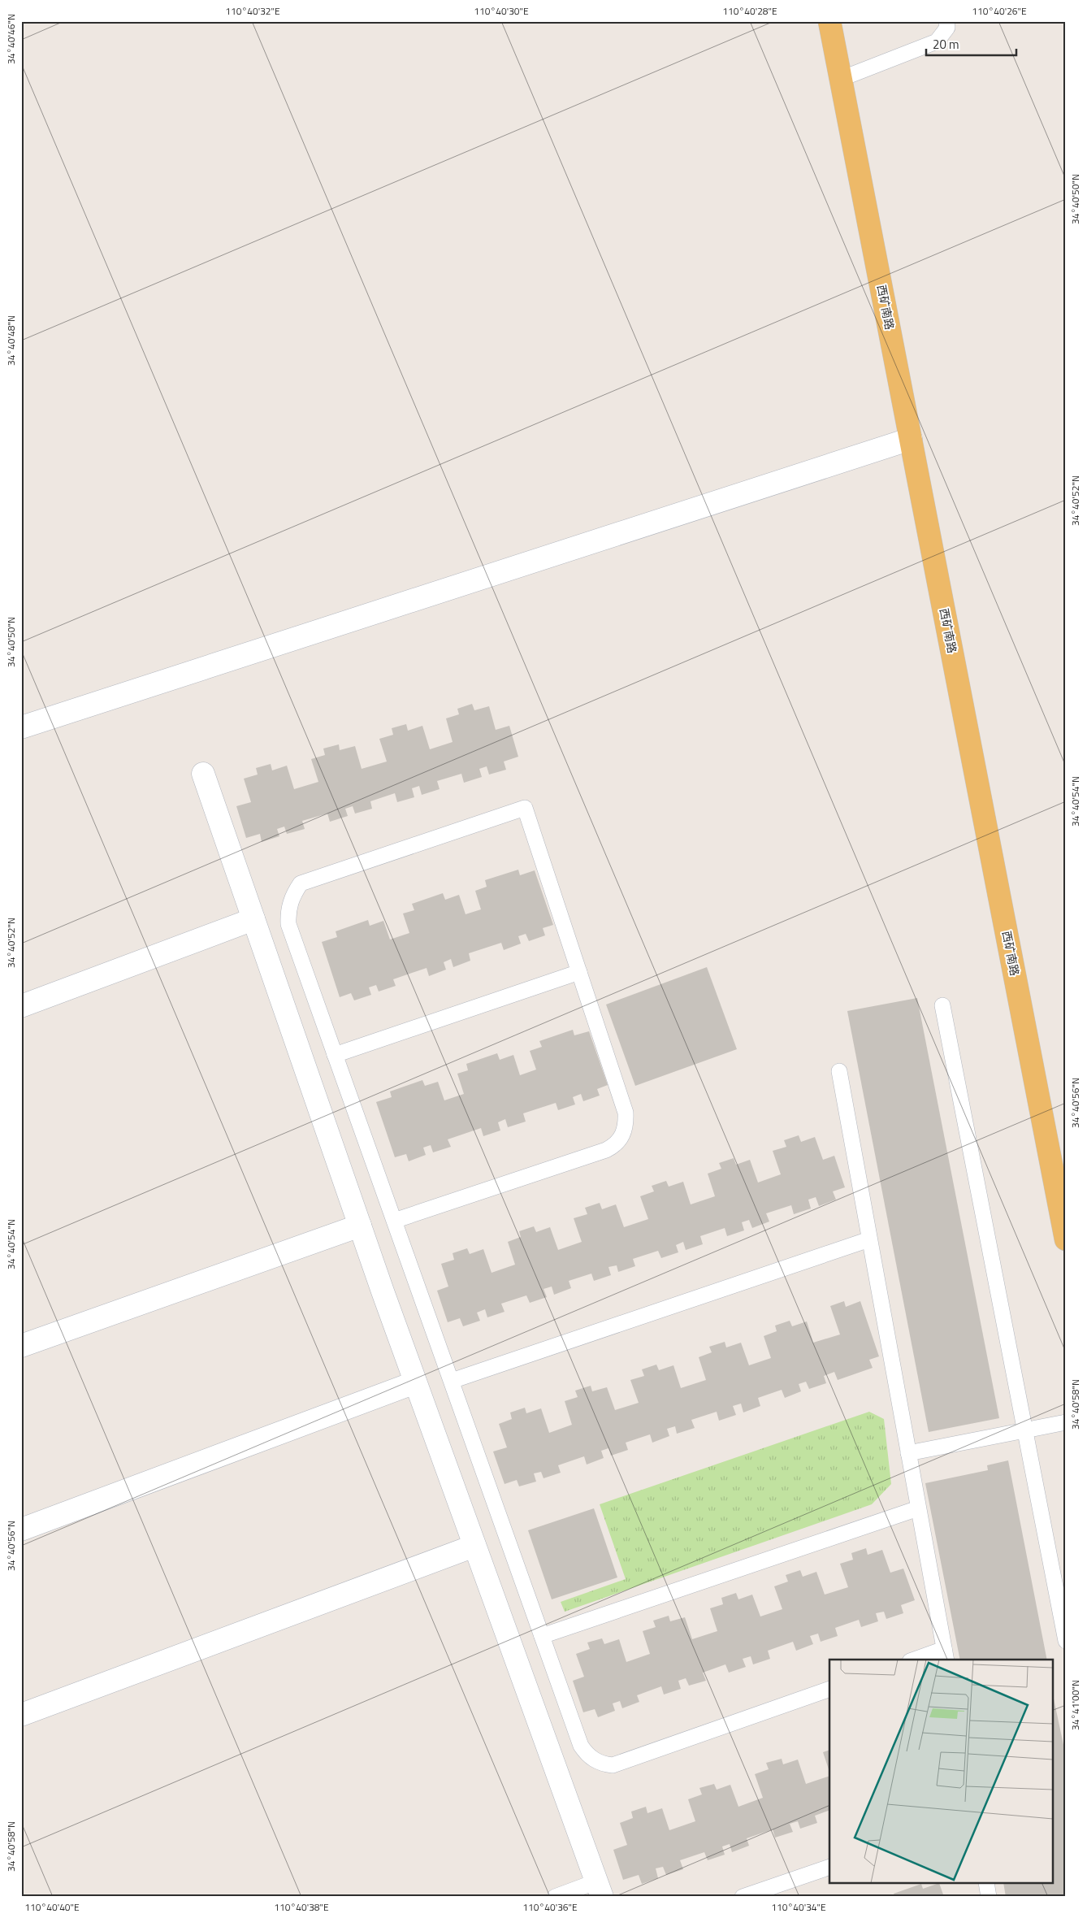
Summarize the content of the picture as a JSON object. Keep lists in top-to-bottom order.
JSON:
{
  "streets": {
    "main road": ["西矿南路"]
  },
  "scale_bar": "20 m",
  "coordinates": [
    "110°40'32\"E",
    "110°40'30\"E",
    "110°40'28\"E",
    "110°40'26\"E",
    "34°40'46\"N",
    "34°40'50\"N",
    "34°40'48\"N",
    "34°40'52\"N",
    "34°40'54\"N",
    "34°40'56\"N",
    "34°40'58\"N",
    "34°41'00\"N",
    "110°40'40\"E",
    "110°40'38\"E",
    "110°40'36\"E",
    "110°40'34\"E"
  ]
}
